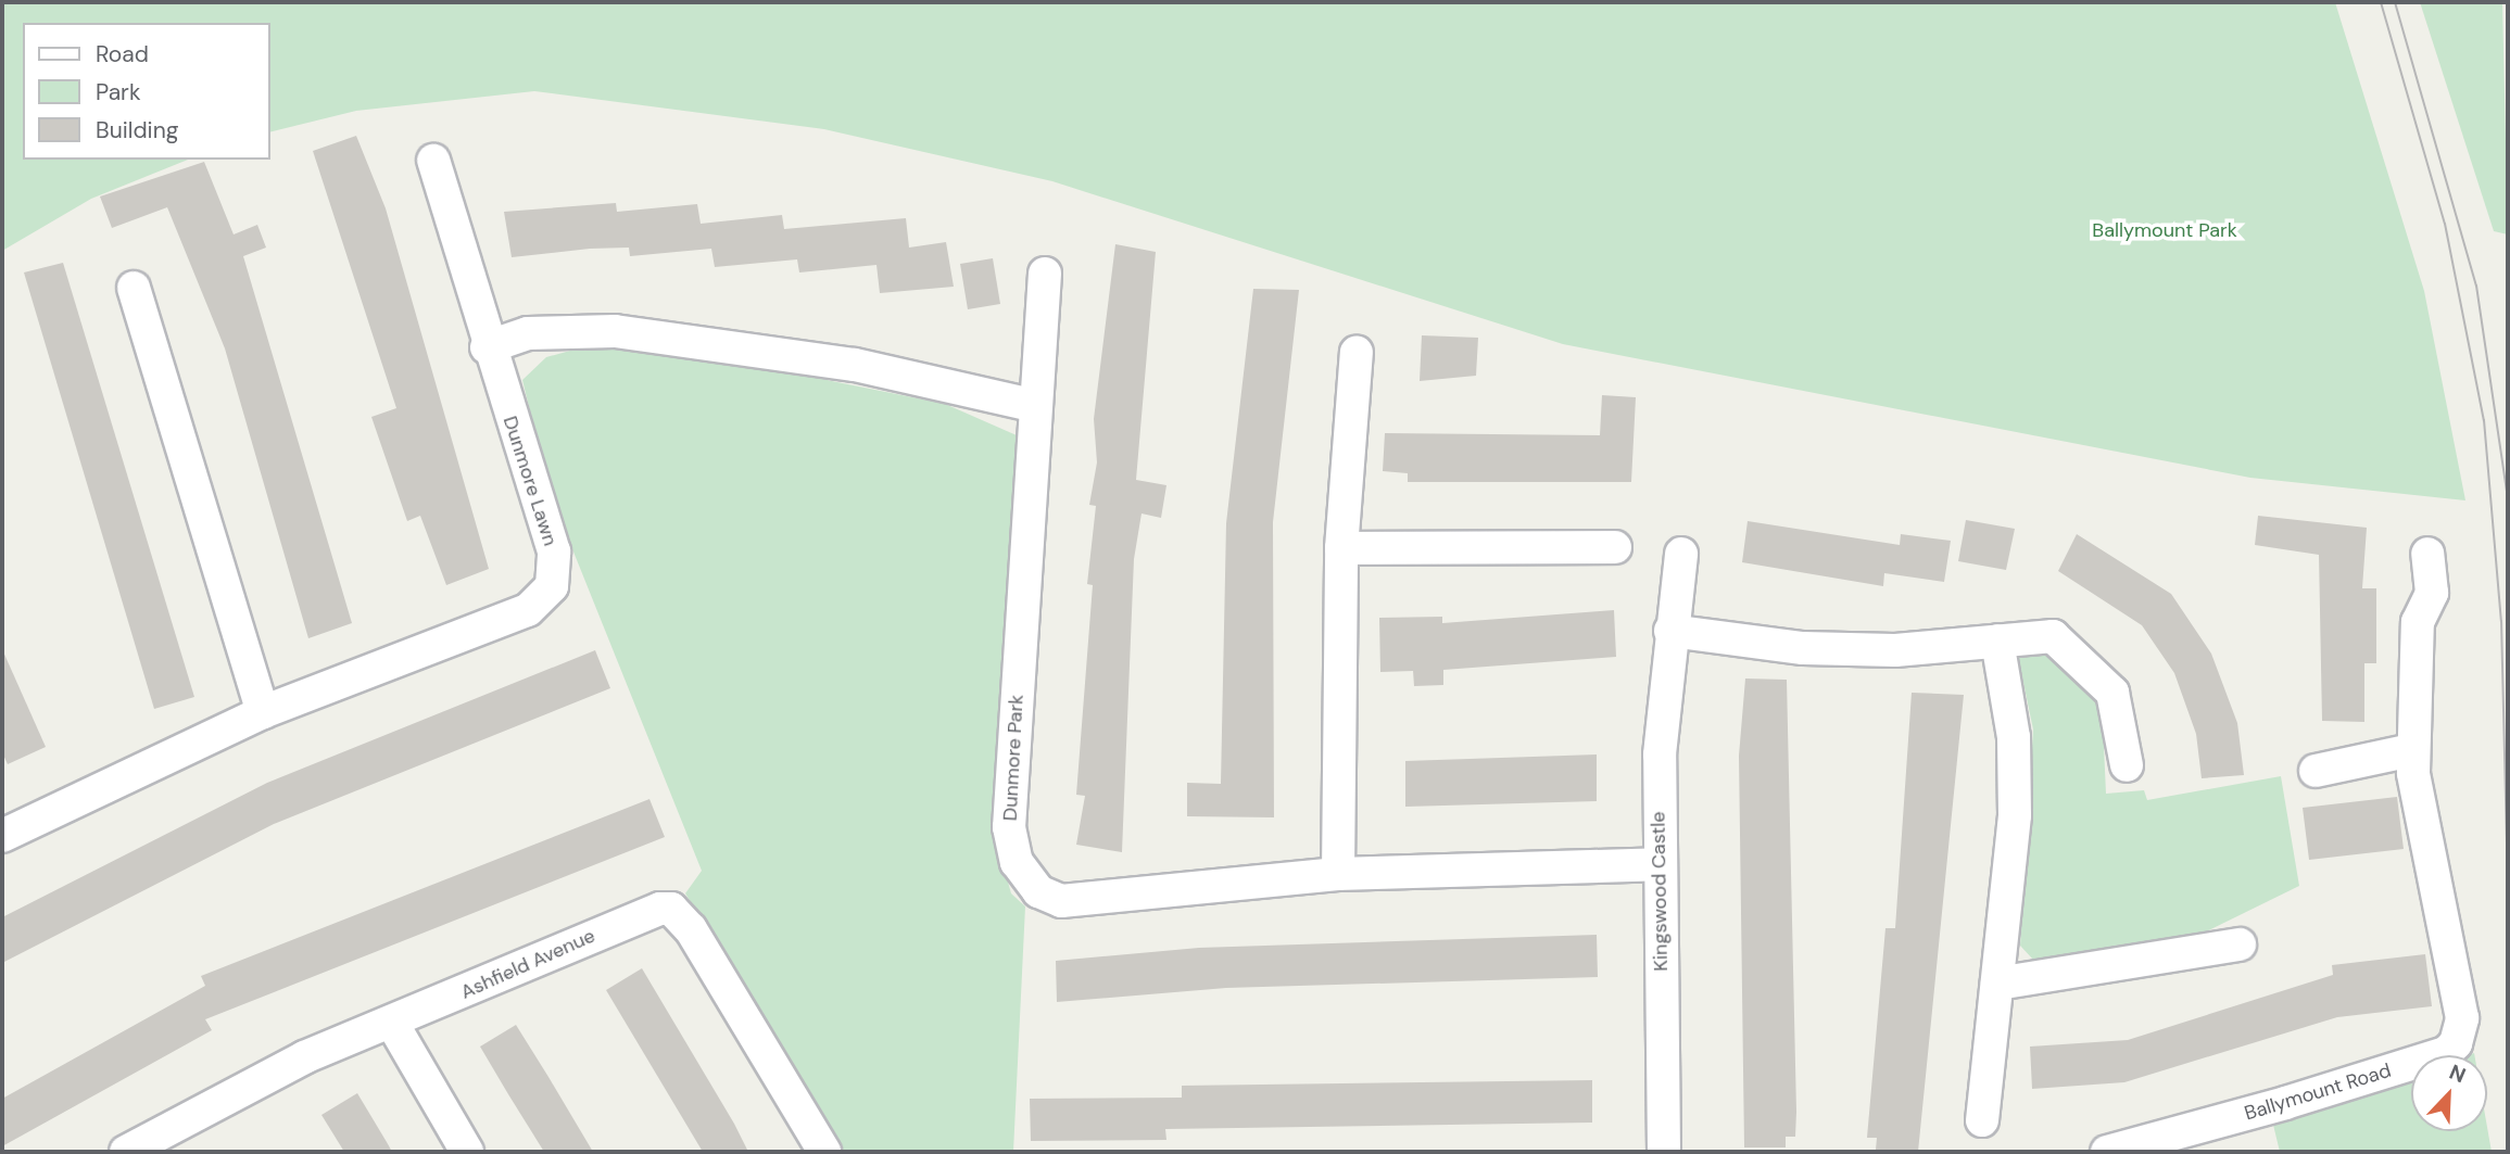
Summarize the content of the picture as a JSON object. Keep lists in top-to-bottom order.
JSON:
{
  "streets": {
    "street": [
      "Dunmore Lawn",
      "Dunmore Park",
      "Kingswood Castle",
      "Ashfield Avenue",
      "Ballymount Road"
    ]
  },
  "crossings": [
    ["Dunmore Park", "Kingswood Castle"]
  ],
  "parks": ["Ballymount Park"],
  "legend": ["Road", "Park", "Building"],
  "north": "top right"
}
